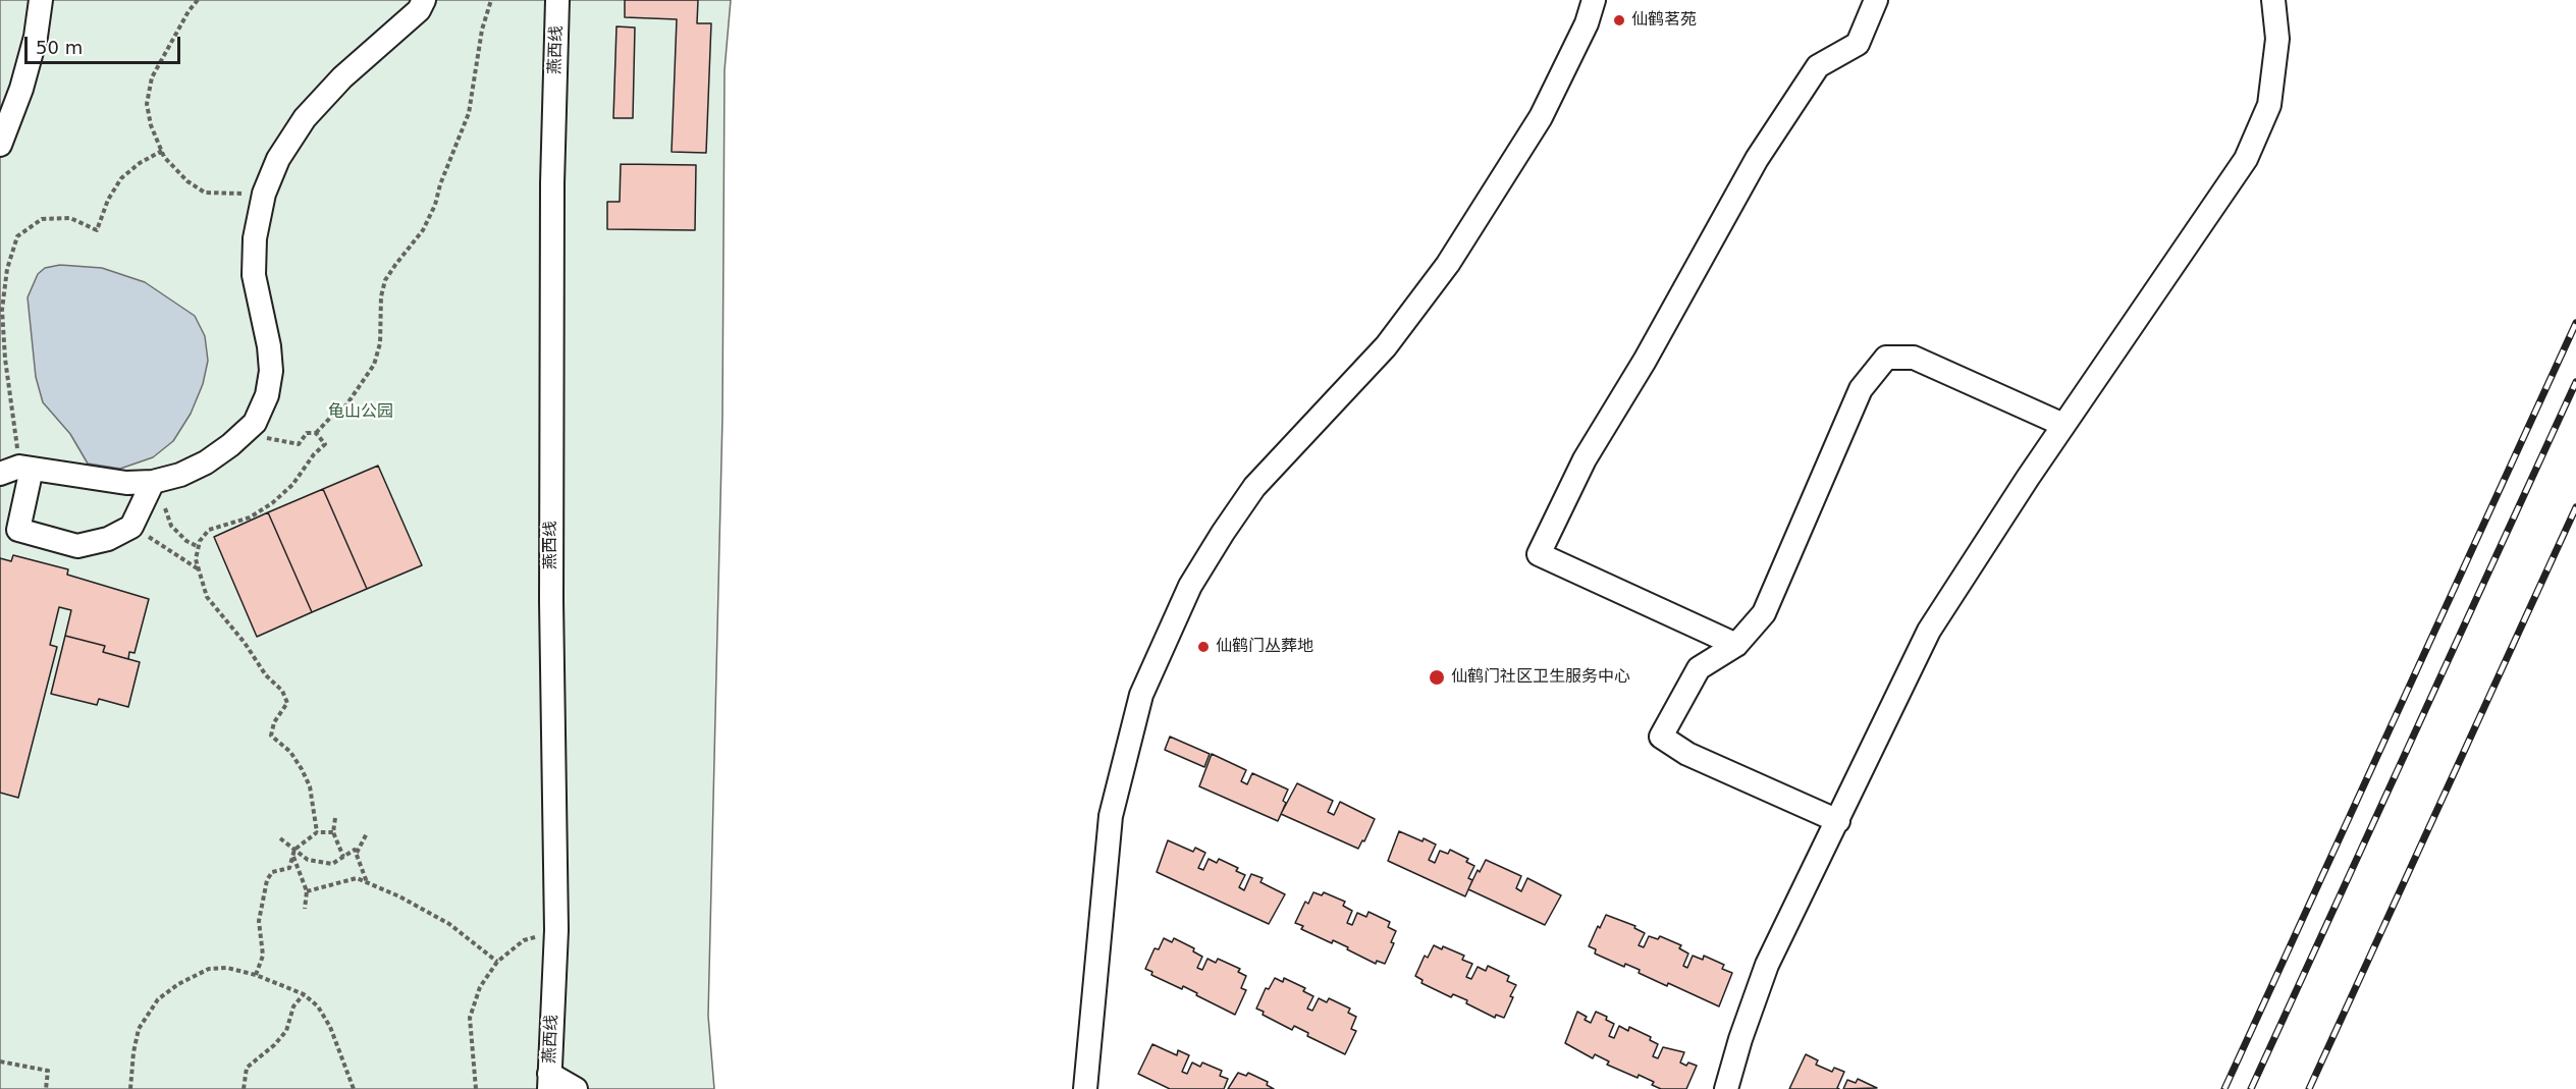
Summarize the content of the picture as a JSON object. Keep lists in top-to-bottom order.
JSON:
{
  "streets": {
    "street": ["燕西线"]
  },
  "parks": ["龟山公园"],
  "places": ["仙鹤茗苑", "仙鹤门丛葬地", "仙鹤门社区卫生服务中心"],
  "scale_bar": "50 m"
}
